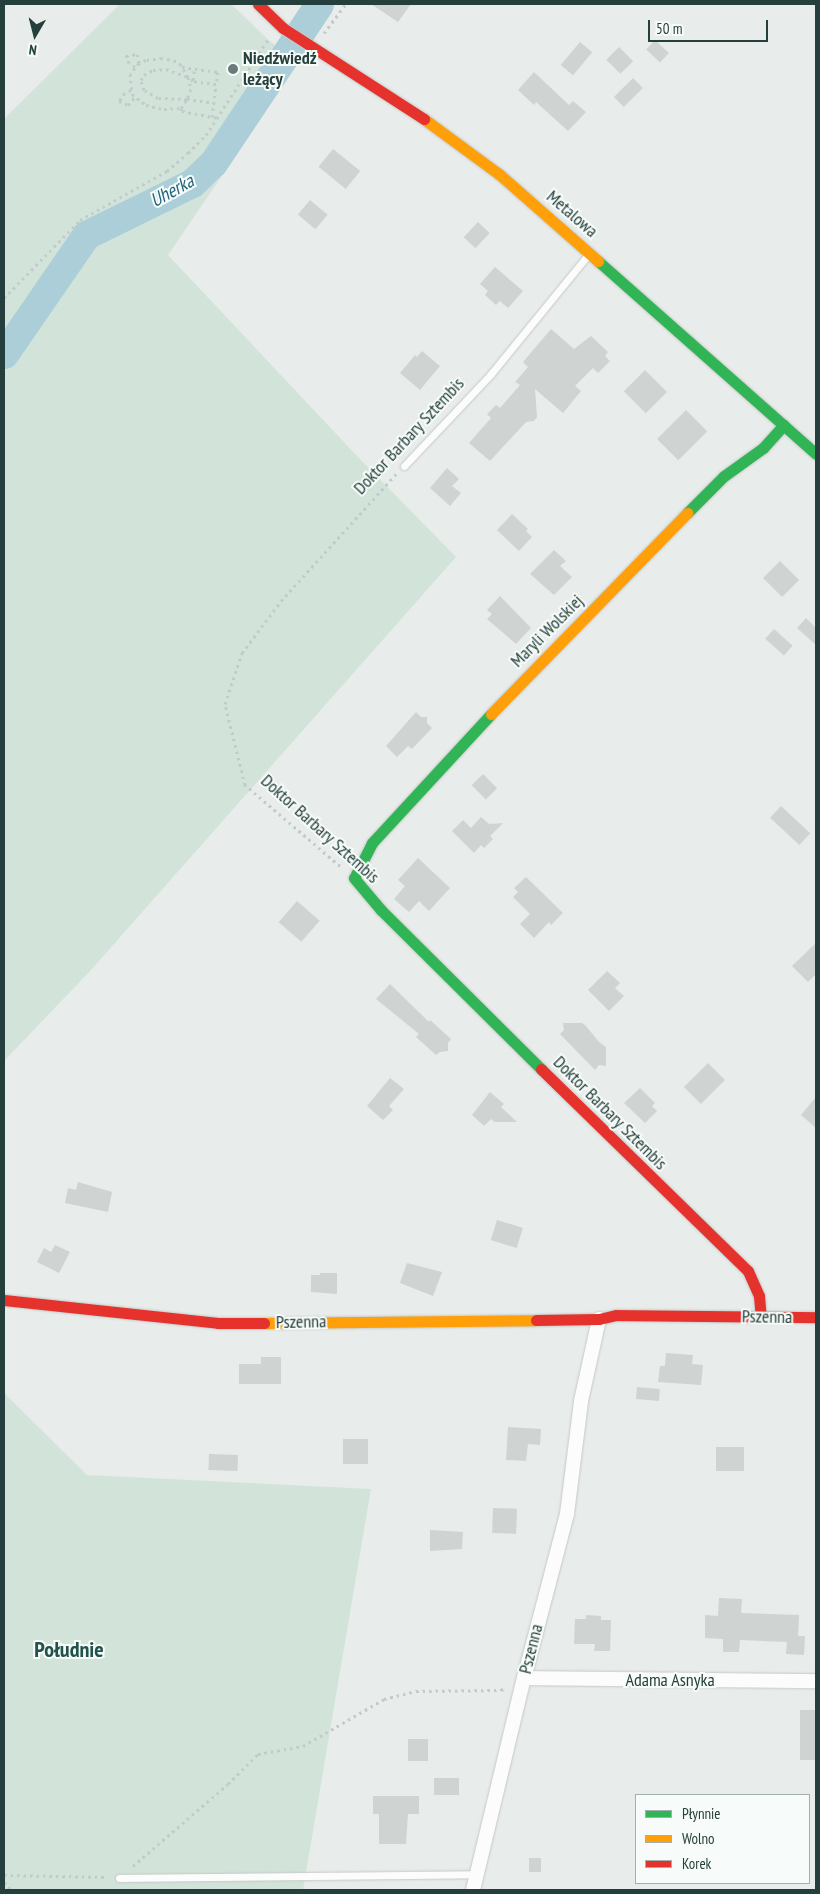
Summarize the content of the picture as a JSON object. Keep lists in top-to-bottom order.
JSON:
{
  "streets": {
    "street": [
      "Metalowa",
      "Doktor Barbary Sztembis",
      "Maryli Wolskiej",
      "Pszenna",
      "Adama Asnyka"
    ]
  },
  "crossings": [
    ["Metalowa", "Doktor Barbary Sztembis"],
    ["Metalowa", "Maryli Wolskiej"],
    ["Doktor Barbary Sztembis", "Maryli Wolskiej"],
    ["Doktor Barbary Sztembis", "Pszenna"],
    ["Pszenna", "Adama Asnyka"]
  ],
  "districts": ["Południe"],
  "water": ["Uherka"],
  "places": ["Niedźwiedź leżący"],
  "legend": ["Płynnie", "Wolno", "Korek"],
  "scale_bar": "50 m",
  "north": "bottom"
}
